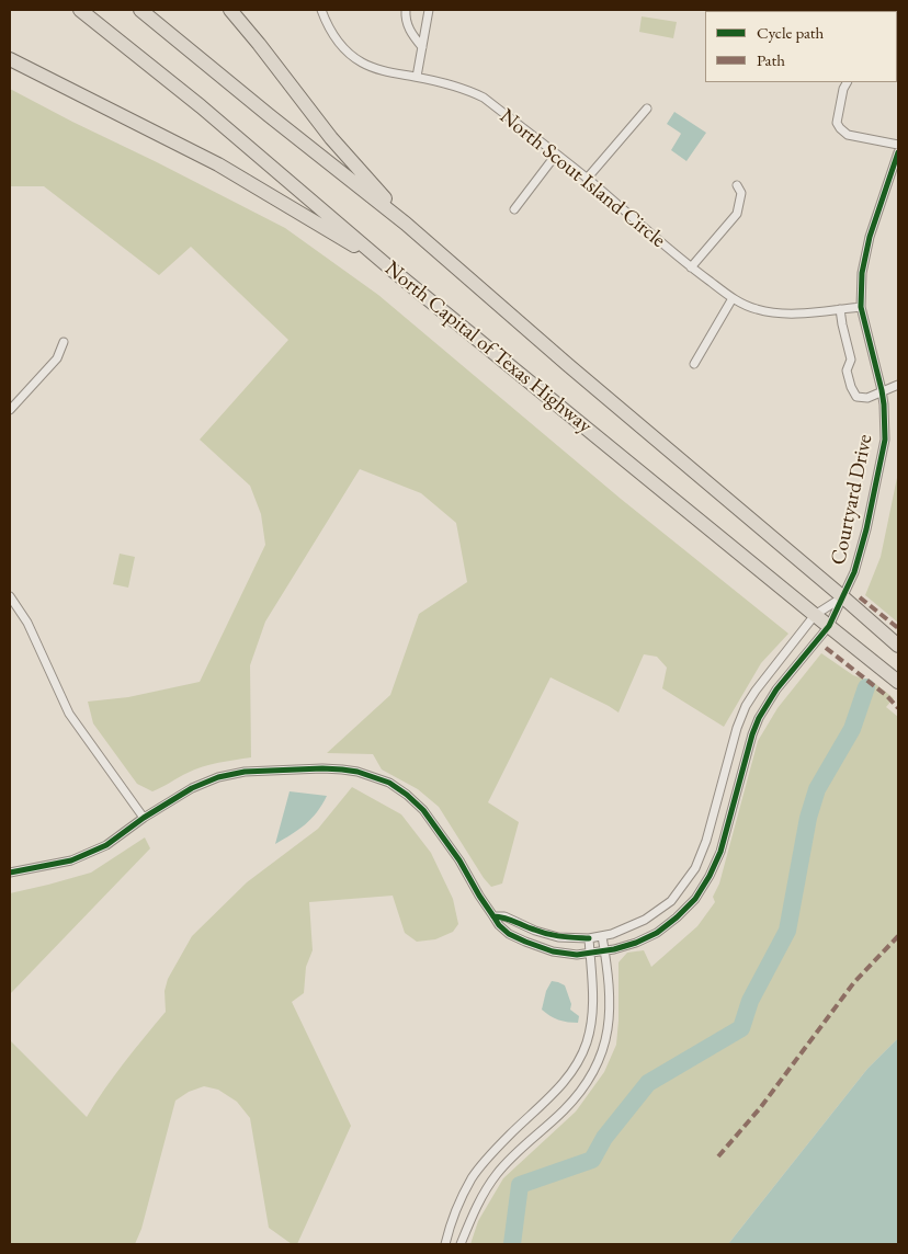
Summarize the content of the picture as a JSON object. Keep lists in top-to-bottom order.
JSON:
{
  "streets": {
    "highway": ["North Capital of Texas Highway"],
    "street": ["North Scout Island Circle", "Courtyard Drive"]
  },
  "crossings": [
    ["North Scout Island Circle", "Courtyard Drive"],
    ["North Capital of Texas Highway", "Courtyard Drive"]
  ],
  "legend": ["Cycle path", "Path"]
}
